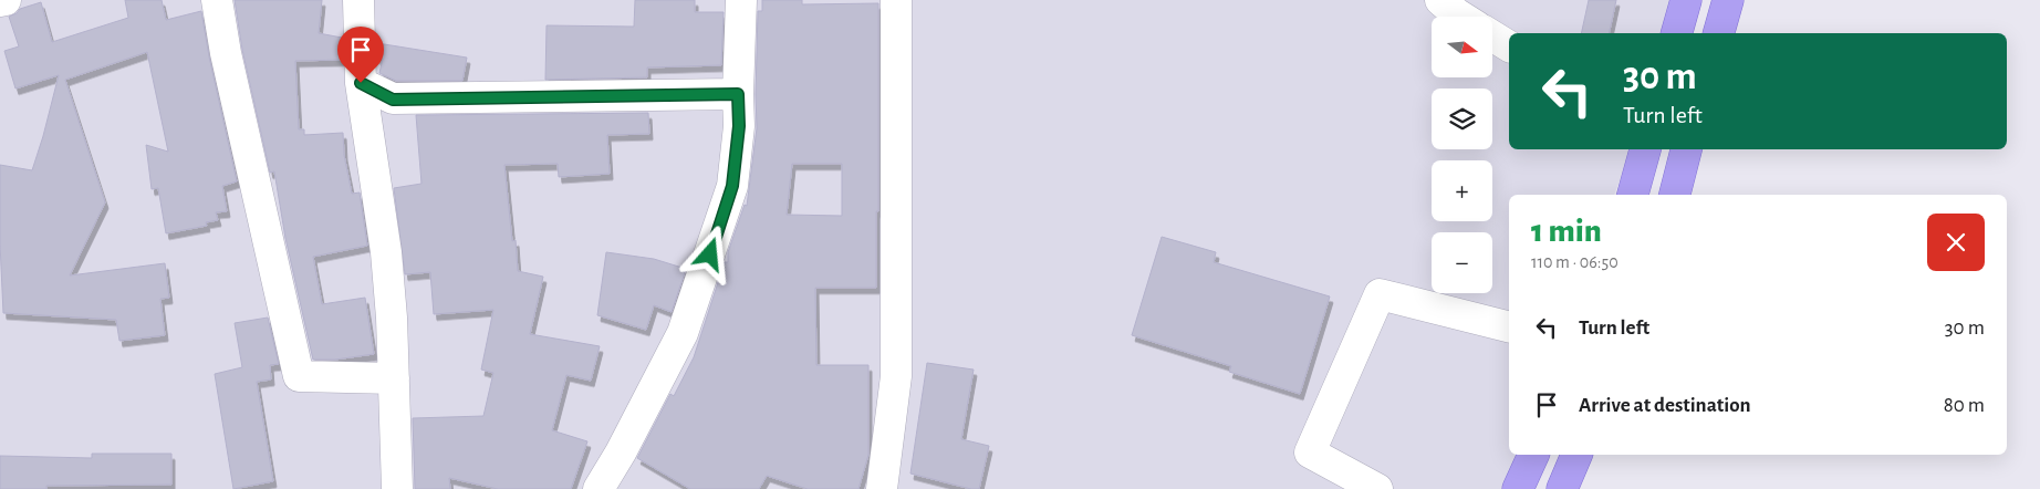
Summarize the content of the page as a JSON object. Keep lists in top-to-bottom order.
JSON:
{
  "north": "right",
  "page": {
    "map_buttons": ["+", "−"],
    "turn": ["30 m", "Turn left"],
    "heading": ["1 min", "110 m · 06:50"],
    "list": [
      {
        "name": "Turn left",
        "value": "30 m"
      },
      {
        "name": "Arrive at destination",
        "value": "80 m"
      }
    ]
  }
}
